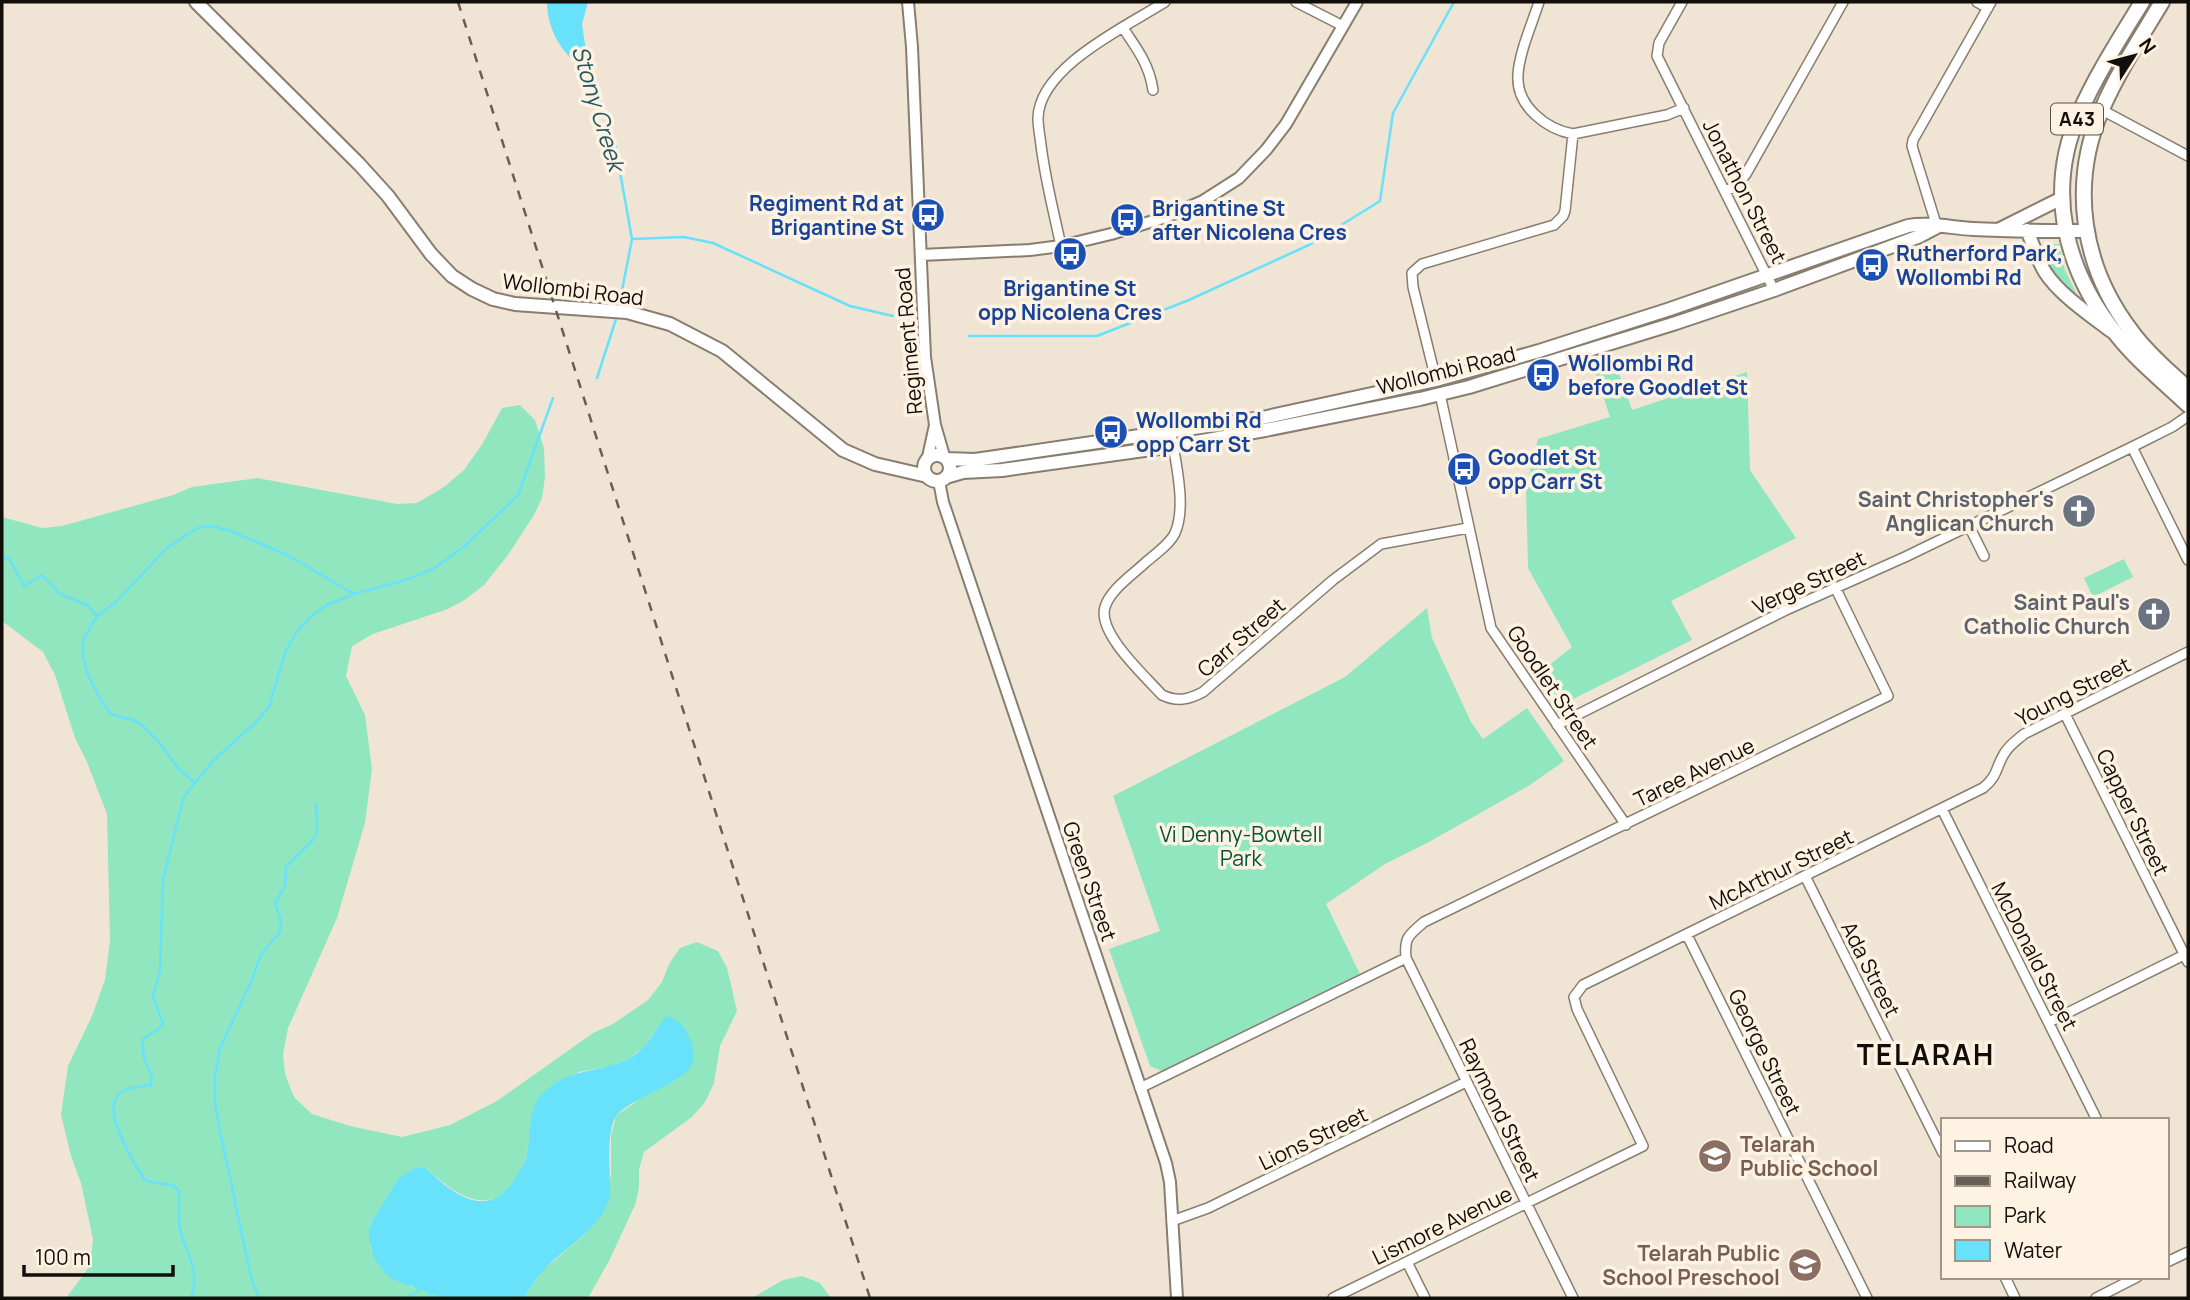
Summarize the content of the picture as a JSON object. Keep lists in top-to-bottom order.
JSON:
{
  "streets": {
    "highway": ["A43"],
    "main road": ["Wollombi Road"],
    "street": [
      "Jonathon Street",
      "Regiment Road",
      "Verge Street",
      "Carr Street",
      "Goodlet Street",
      "Young Street",
      "Taree Avenue",
      "Capper Street",
      "McArthur Street",
      "Green Street",
      "McDonald Street",
      "Ada Street",
      "George Street",
      "Raymond Street",
      "Lions Street",
      "Lismore Avenue"
    ]
  },
  "crossings": [
    ["A43", "Wollombi Road"],
    ["Jonathon Street", "Wollombi Road"],
    ["Wollombi Road", "Regiment Road"],
    ["Wollombi Road", "Carr Street"],
    ["Wollombi Road", "Goodlet Street"],
    ["Wollombi Road", "Green Street"],
    ["Regiment Road", "Green Street"],
    ["Verge Street", "Goodlet Street"],
    ["Verge Street", "Taree Avenue"],
    ["Carr Street", "Goodlet Street"],
    ["Goodlet Street", "Taree Avenue"],
    ["Young Street", "Capper Street"],
    ["Young Street", "McArthur Street"],
    ["Taree Avenue", "Raymond Street"],
    ["McArthur Street", "McDonald Street"],
    ["McArthur Street", "Ada Street"],
    ["McArthur Street", "George Street"],
    ["McArthur Street", "Lismore Avenue"],
    ["Green Street", "Lions Street"],
    ["Raymond Street", "Lions Street"],
    ["Raymond Street", "Lismore Avenue"]
  ],
  "districts": ["TELARAH"],
  "water": ["Stony Creek"],
  "parks": ["Vi Denny-Bowtell Park"],
  "places": {
    "bus stop": [
      "Regiment Rd at Brigantine St",
      "Brigantine St after Nicolena Cres",
      "Brigantine St opp Nicolena Cres",
      "Rutherford Park, Wollombi Rd",
      "Wollombi Rd before Goodlet St",
      "Wollombi Rd opp Carr St",
      "Goodlet St opp Carr St"
    ],
    "church": ["Saint Christopher's Anglican Church", "Saint Paul's Catholic Church"],
    "school or university": ["Telarah Public School", "Telarah Public School Preschool"]
  },
  "legend": [
    "Road",
    "Railway",
    "Park",
    "Water"
  ],
  "scale_bar": "100 m",
  "north": "top right"
}
